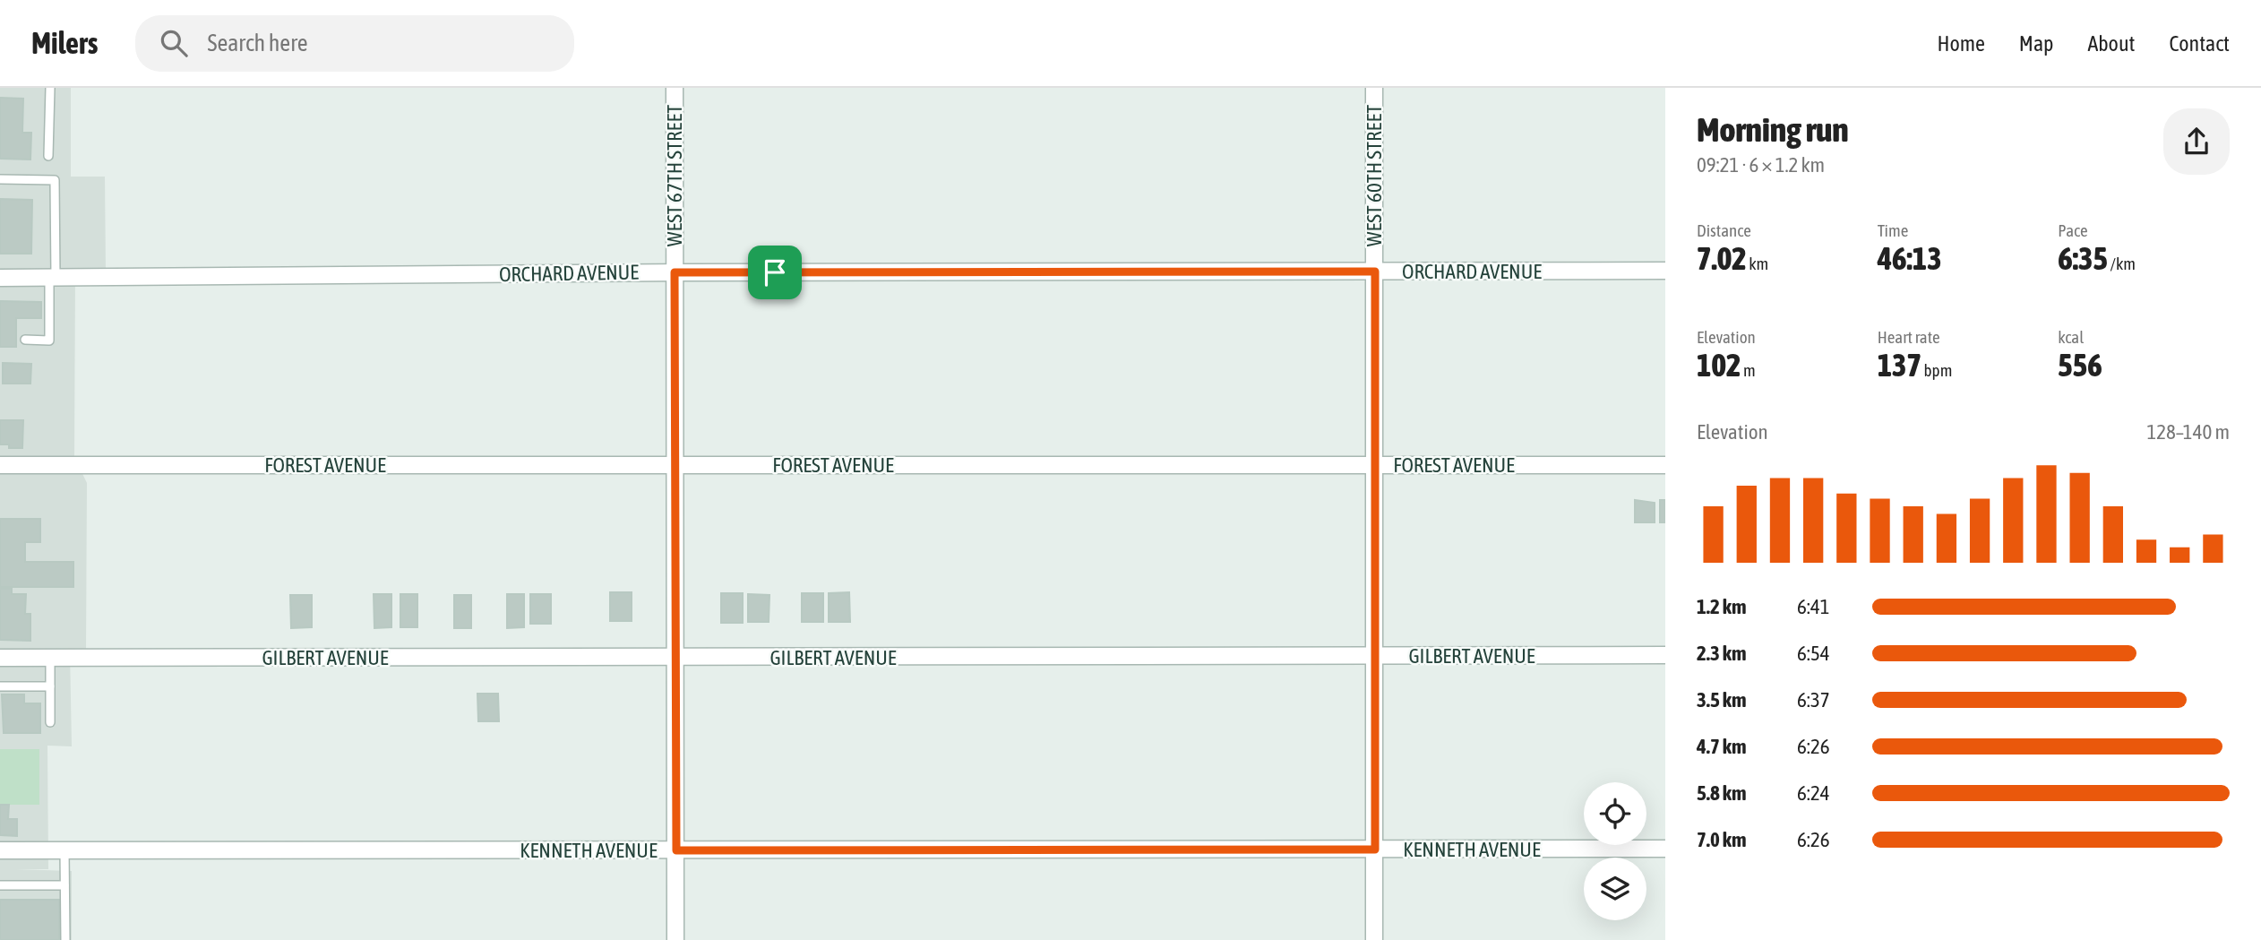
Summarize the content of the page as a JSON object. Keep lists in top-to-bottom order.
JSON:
{
  "streets": {
    "street": [
      "WEST 67TH STREET",
      "WEST 60TH STREET",
      "ORCHARD AVENUE",
      "FOREST AVENUE",
      "GILBERT AVENUE",
      "KENNETH AVENUE"
    ]
  },
  "crossings": [
    ["WEST 67TH STREET", "ORCHARD AVENUE"],
    ["WEST 67TH STREET", "FOREST AVENUE"],
    ["WEST 67TH STREET", "GILBERT AVENUE"],
    ["WEST 67TH STREET", "KENNETH AVENUE"],
    ["WEST 60TH STREET", "ORCHARD AVENUE"],
    ["WEST 60TH STREET", "FOREST AVENUE"],
    ["WEST 60TH STREET", "GILBERT AVENUE"],
    ["WEST 60TH STREET", "KENNETH AVENUE"]
  ],
  "page": {
    "header": "Milers",
    "search": "Search here",
    "nav": [
      "Home",
      "Map",
      "About",
      "Contact"
    ],
    "heading": ["Morning run", "09:21 · 6 × 1.2 km"],
    "stats": [
      ["Distance", "7.02 km"],
      ["Time", "46:13"],
      ["Pace", "6:35 /km"],
      ["Elevation", "102 m"],
      ["Heart rate", "137 bpm"],
      ["kcal", "556"]
    ],
    "chart": ["Elevation", "128–140 m"],
    "list": [
      {
        "name": "1.2 km",
        "note": "6:41"
      },
      {
        "name": "2.3 km",
        "note": "6:54"
      },
      {
        "name": "3.5 km",
        "note": "6:37"
      },
      {
        "name": "4.7 km",
        "note": "6:26"
      },
      {
        "name": "5.8 km",
        "note": "6:24"
      },
      {
        "name": "7.0 km",
        "note": "6:26"
      }
    ]
  }
}
